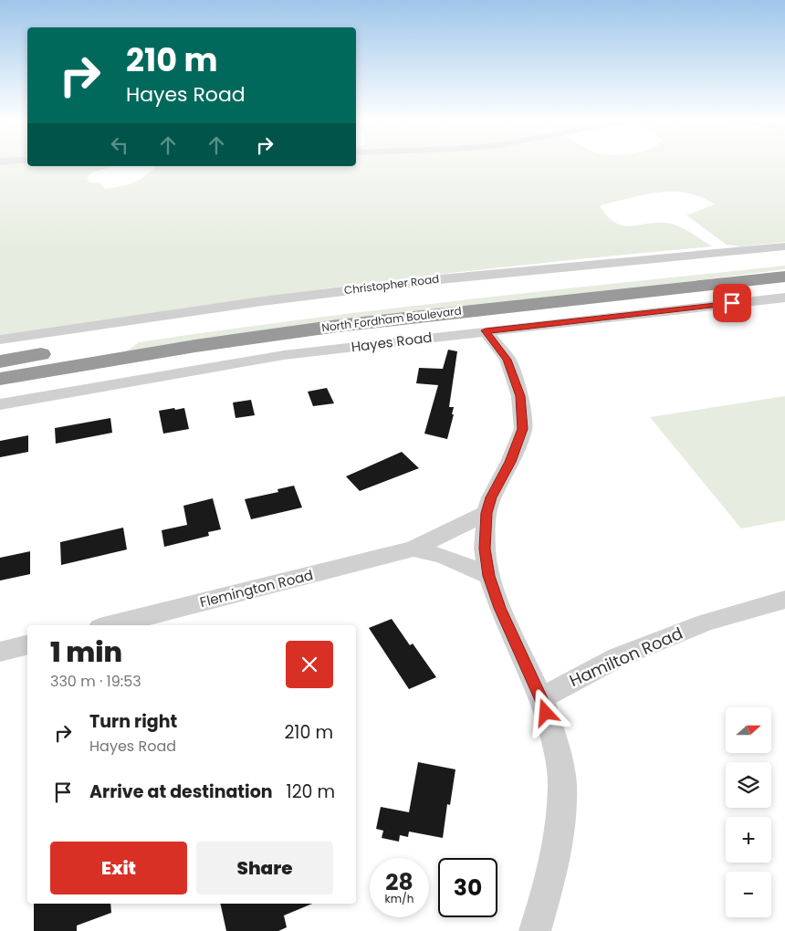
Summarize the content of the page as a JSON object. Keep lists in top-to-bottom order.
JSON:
{
  "streets": {
    "highway": ["North Fordham Boulevard"],
    "street": [
      "Christopher Road",
      "Hayes Road",
      "Flemington Road",
      "Hamilton Road"
    ]
  },
  "north": "right",
  "page": {
    "turn": ["210 m", "Hayes Road"],
    "heading": ["1 min", "330 m · 19:53"],
    "list": [
      {
        "name": "Turn right",
        "note": "Hayes Road",
        "value": "210 m"
      },
      {
        "name": "Arrive at destination",
        "value": "120 m"
      }
    ],
    "map_buttons": ["+", "−"],
    "buttons": ["Exit", "Share"],
    "speed": "28 km/h",
    "limit": "30"
  }
}
